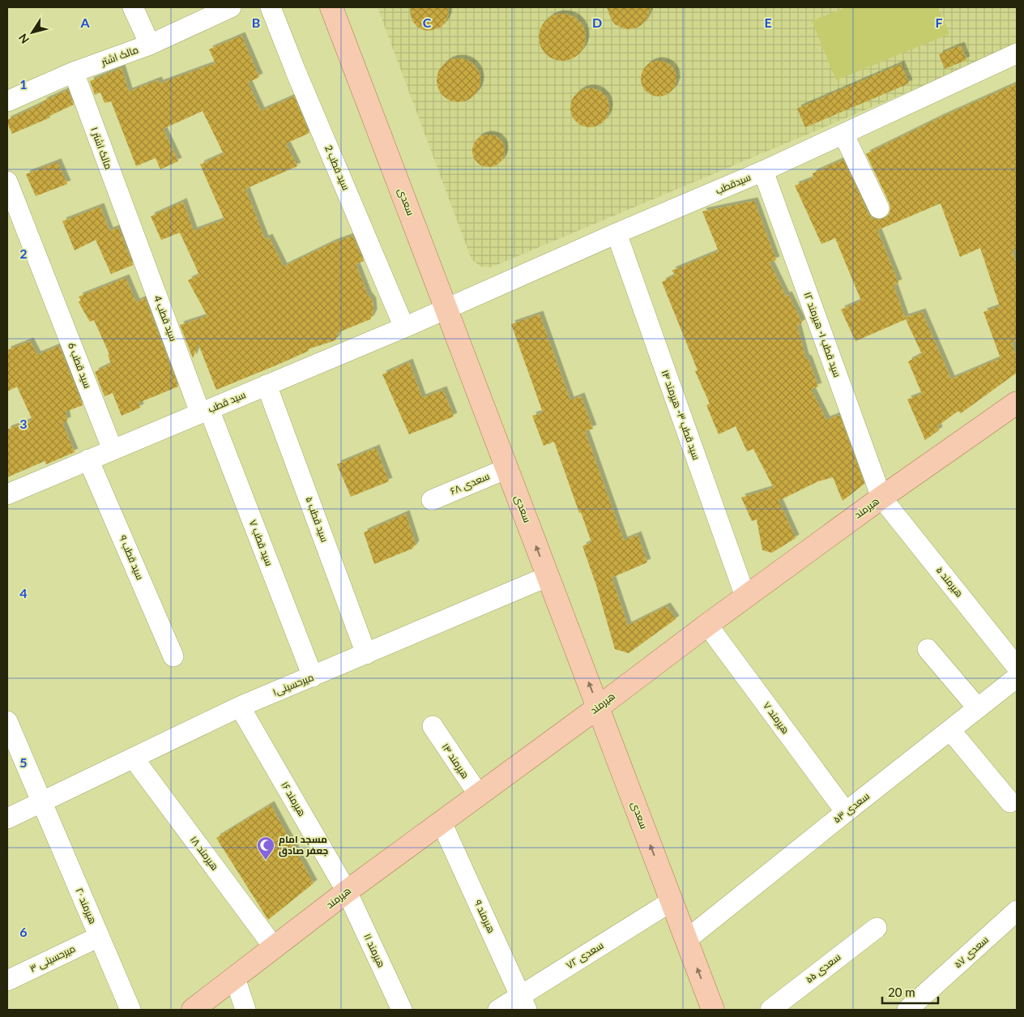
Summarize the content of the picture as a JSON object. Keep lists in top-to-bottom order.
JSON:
{
  "streets": {
    "main road": ["سعدی", "هیرمند"],
    "street": [
      "مالک اشتر",
      "مالک اشتر ۱",
      "سید قطب 2",
      "سیدقطب",
      "سید قطب 4",
      "سید قطب ۱- هیرمند ۱۲",
      "سید قطب 6",
      "سید قطب",
      "سید قطب ۳- هیرمند ۱۴",
      "سعدی ۶۸",
      "سید قطب ۵",
      "سید قطب ۷",
      "سید قطب ۹",
      "هیرمند ۵",
      "میرحسینی۱",
      "هیرمند ۷",
      "هیرمند ۱۴",
      "هیرمند ۱۶",
      "سعدی ۵۳",
      "هیرمند ۱۸",
      "هیرمند ۲۰",
      "هیرمند ۹",
      "هیرمند ۱۱",
      "سعدی ۵۷",
      "سعدی ۷۲",
      "میرحسینی ۳",
      "سعدی ۵۵"
    ]
  },
  "crossings": [
    ["مالک اشتر", "مالک اشتر ۱"],
    ["مالک اشتر ۱", "سید قطب 4"],
    ["سید قطب 2", "سید قطب"],
    ["سیدقطب", "سعدی"],
    ["سیدقطب", "سید قطب ۱- هیرمند ۱۲"],
    ["سیدقطب", "سید قطب"],
    ["سیدقطب", "سید قطب ۳- هیرمند ۱۴"],
    ["سعدی", "سید قطب"],
    ["سعدی", "سعدی ۶۸"],
    ["سعدی", "هیرمند"],
    ["سعدی", "میرحسینی۱"],
    ["سعدی", "سعدی ۵۳"],
    ["سعدی", "سعدی ۷۲"],
    ["سید قطب 4", "سید قطب"],
    ["سید قطب 4", "سید قطب ۷"],
    ["سید قطب ۱- هیرمند ۱۲", "هیرمند"],
    ["سید قطب ۱- هیرمند ۱۲", "هیرمند ۵"],
    ["سید قطب 6", "سید قطب"],
    ["سید قطب", "سید قطب ۵"],
    ["سید قطب", "سید قطب ۷"],
    ["سید قطب", "سید قطب ۹"],
    ["سید قطب ۳- هیرمند ۱۴", "هیرمند"],
    ["هیرمند", "هیرمند ۵"],
    ["هیرمند", "هیرمند ۷"],
    ["هیرمند", "هیرمند ۱۴"],
    ["هیرمند", "هیرمند ۱۶"],
    ["هیرمند", "هیرمند ۱۸"],
    ["هیرمند", "هیرمند ۹"],
    ["هیرمند", "هیرمند ۱۱"],
    ["سید قطب ۵", "میرحسینی۱"],
    ["سید قطب ۷", "میرحسینی۱"],
    ["میرحسینی۱", "هیرمند ۱۶"],
    ["میرحسینی۱", "هیرمند ۱۸"],
    ["میرحسینی۱", "هیرمند ۲۰"],
    ["هیرمند ۷", "سعدی ۵۳"],
    ["هیرمند ۱۶", "هیرمند ۱۱"],
    ["هیرمند ۲۰", "میرحسینی ۳"],
    ["هیرمند ۹", "سعدی ۷۲"]
  ],
  "one_way": ["سعدی"],
  "places": {
    "mosque": ["مسجد امام جعفر صادق"]
  },
  "scale_bar": "20 m",
  "north": "bottom left",
  "grid": {
    "columns": [
      "A",
      "B",
      "C",
      "D",
      "E",
      "F"
    ],
    "rows": [
      "1",
      "2",
      "3",
      "4",
      "5",
      "6"
    ]
  }
}
